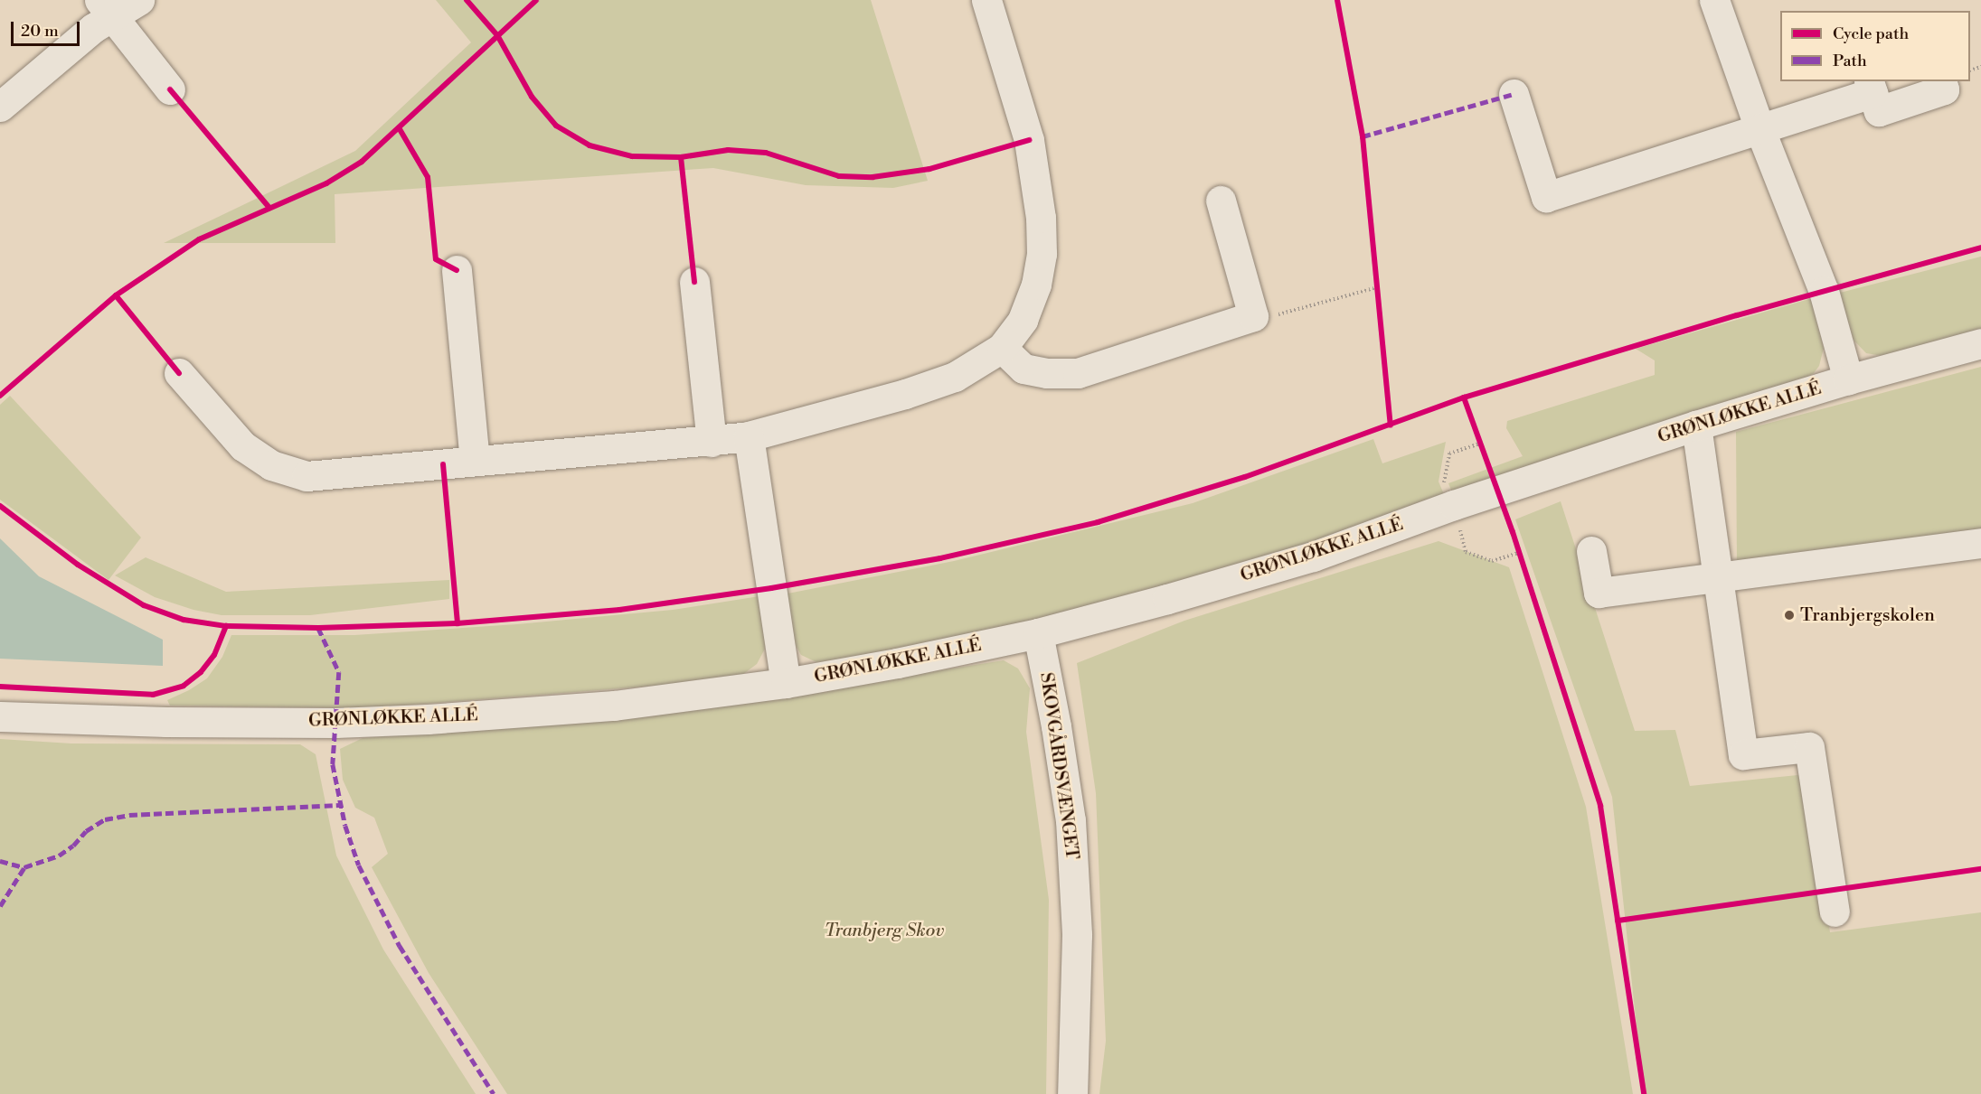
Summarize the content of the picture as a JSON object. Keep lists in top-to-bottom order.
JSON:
{
  "streets": {
    "street": ["GRØNLØKKE ALLÉ", "SKOVGÅRDSVÆNGET"]
  },
  "crossings": [
    ["GRØNLØKKE ALLÉ", "SKOVGÅRDSVÆNGET"]
  ],
  "parks": ["Tranbjerg Skov"],
  "places": ["Tranbjergskolen"],
  "legend": ["Cycle path", "Path"],
  "scale_bar": "20 m"
}
